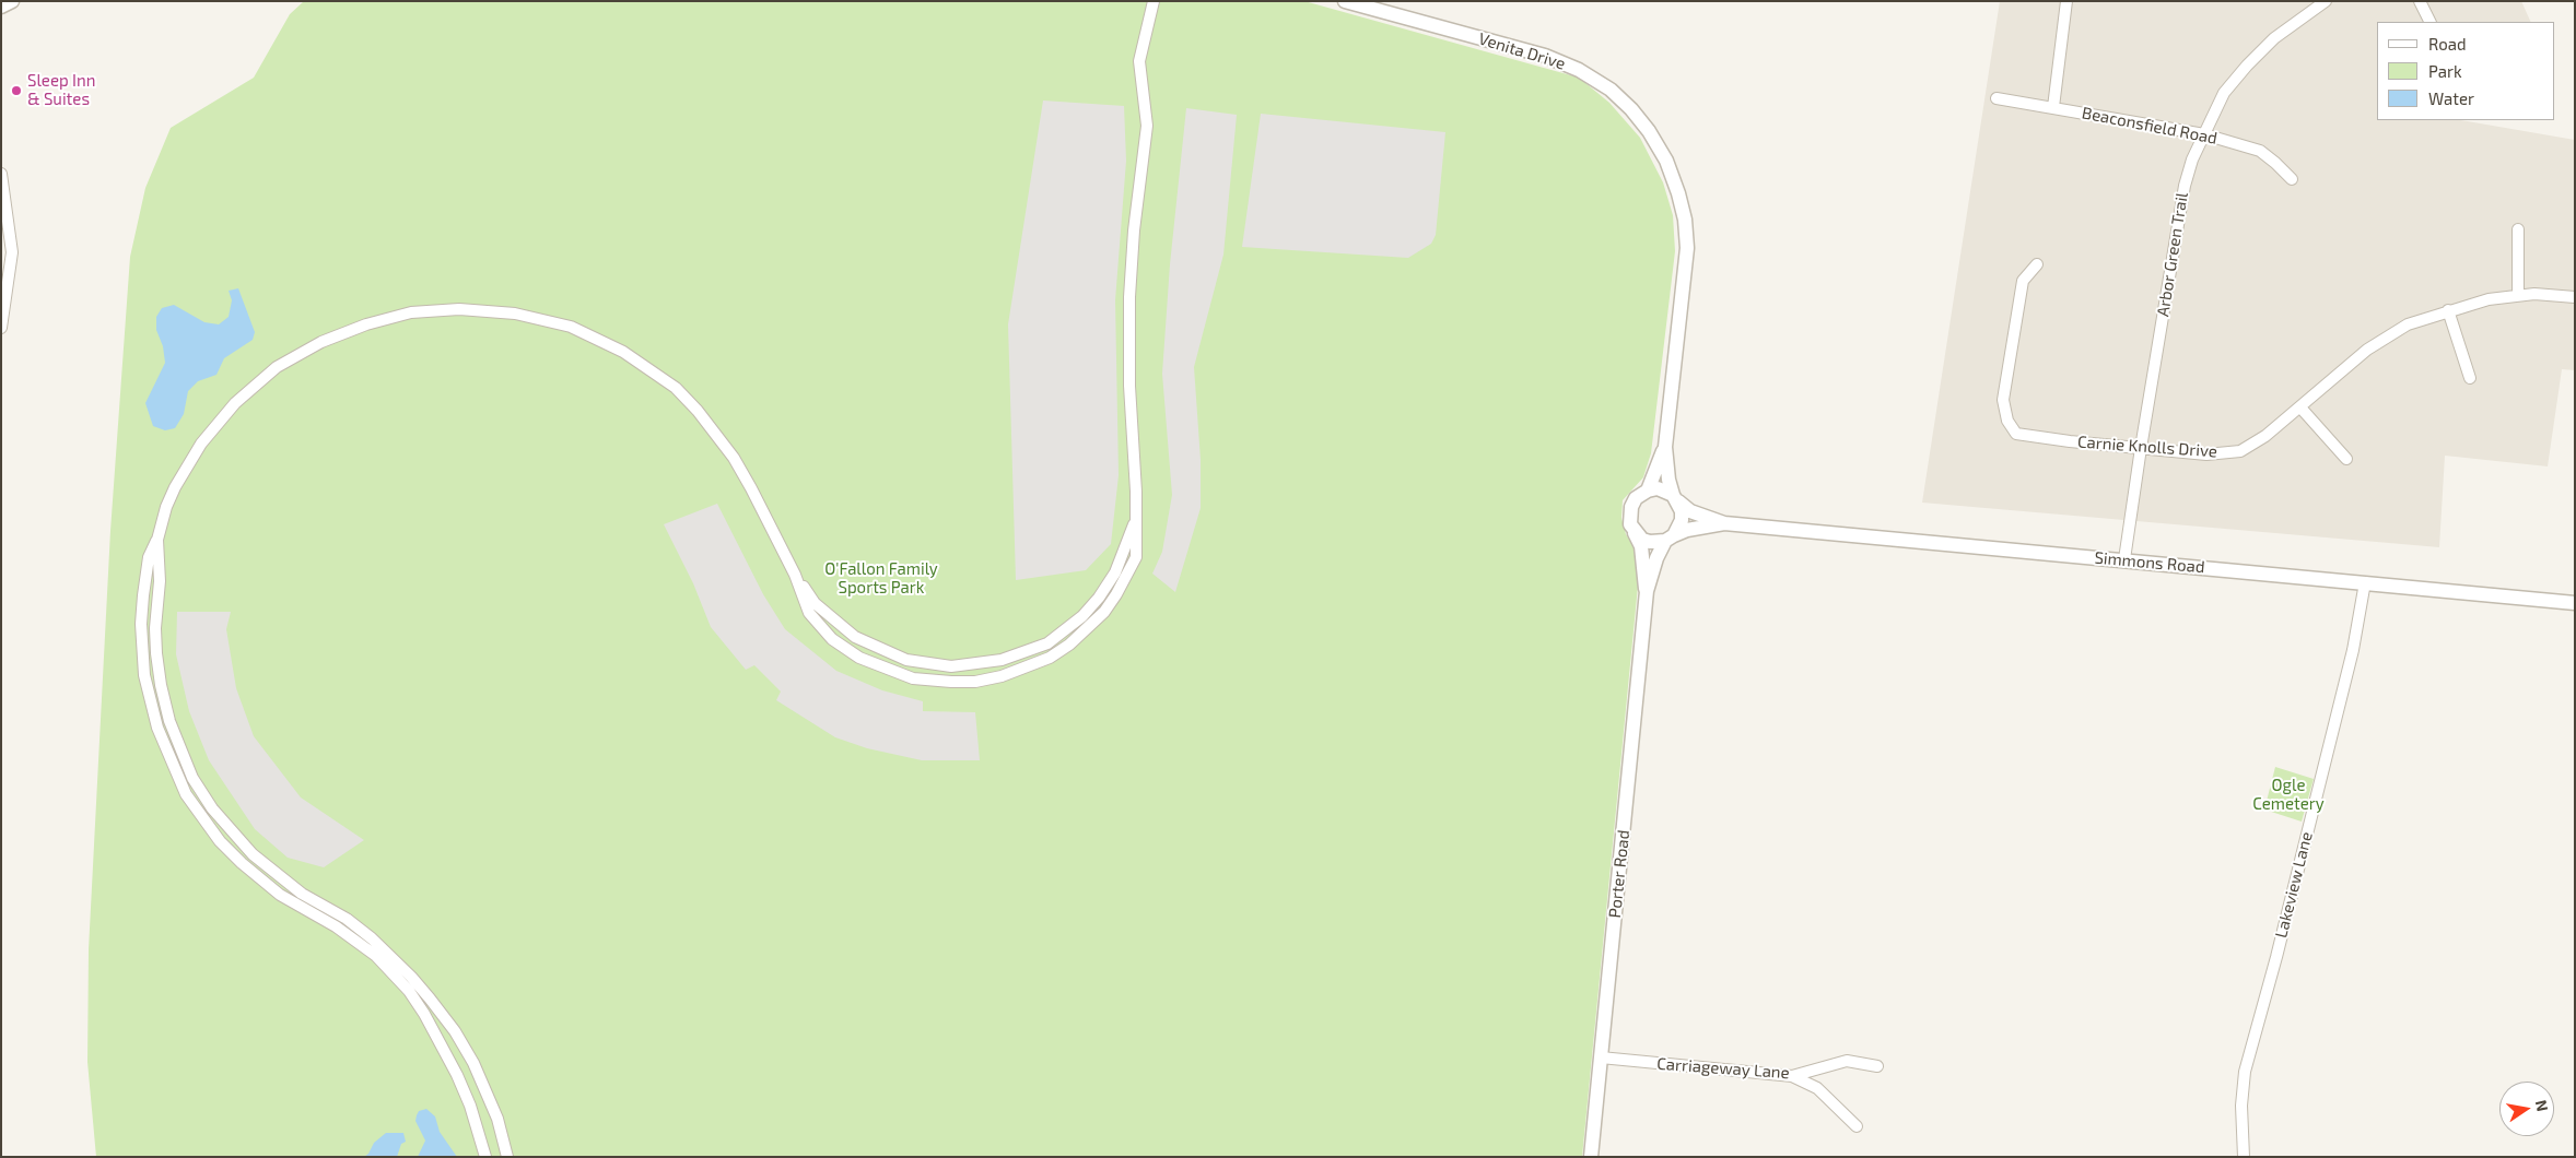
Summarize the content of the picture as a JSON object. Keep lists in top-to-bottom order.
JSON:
{
  "streets": {
    "street": [
      "Venita Drive",
      "Beaconsfield Road",
      "Arbor Green Trail",
      "Carnie Knolls Drive",
      "Simmons Road",
      "Porter Road",
      "Lakeview Lane",
      "Carriageway Lane"
    ]
  },
  "crossings": [
    ["Venita Drive", "Simmons Road"],
    ["Venita Drive", "Porter Road"],
    ["Beaconsfield Road", "Arbor Green Trail"],
    ["Arbor Green Trail", "Carnie Knolls Drive"],
    ["Arbor Green Trail", "Simmons Road"],
    ["Simmons Road", "Porter Road"],
    ["Simmons Road", "Lakeview Lane"],
    ["Porter Road", "Carriageway Lane"]
  ],
  "parks": ["O'Fallon Family Sports Park", "Ogle Cemetery"],
  "places": ["Sleep Inn & Suites"],
  "legend": ["Road", "Park", "Water"],
  "north": "right"
}
